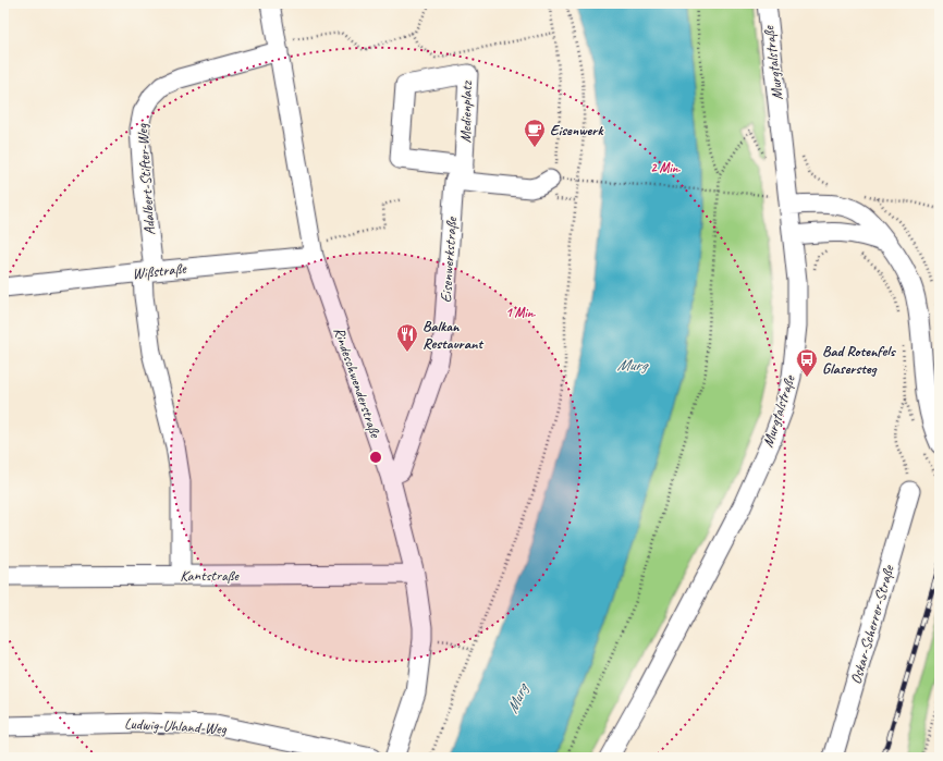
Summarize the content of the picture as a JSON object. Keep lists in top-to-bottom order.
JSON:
{
  "streets": {
    "street": [
      "Murgtalstraße",
      "Medienplatz",
      "Adalbert-Stifter-Weg",
      "Eisenwerkstraße",
      "Wißstraße",
      "Rindeschwenderstraße",
      "Kantstraße",
      "Oskar-Scherrer-Straße",
      "Ludwig-Uhland-Weg"
    ]
  },
  "crossings": [
    ["Medienplatz", "Eisenwerkstraße"],
    ["Adalbert-Stifter-Weg", "Wißstraße"],
    ["Adalbert-Stifter-Weg", "Rindeschwenderstraße"],
    ["Adalbert-Stifter-Weg", "Kantstraße"],
    ["Eisenwerkstraße", "Rindeschwenderstraße"],
    ["Wißstraße", "Rindeschwenderstraße"],
    ["Rindeschwenderstraße", "Kantstraße"]
  ],
  "water": ["Murg"],
  "places": {
    "cafe": ["Eisenwerk"],
    "restaurant": ["Balkan Restaurant"],
    "bus stop": ["Bad Rotenfels Glasersteg"]
  },
  "rings": ["2 Min.", "1 Min."]
}
